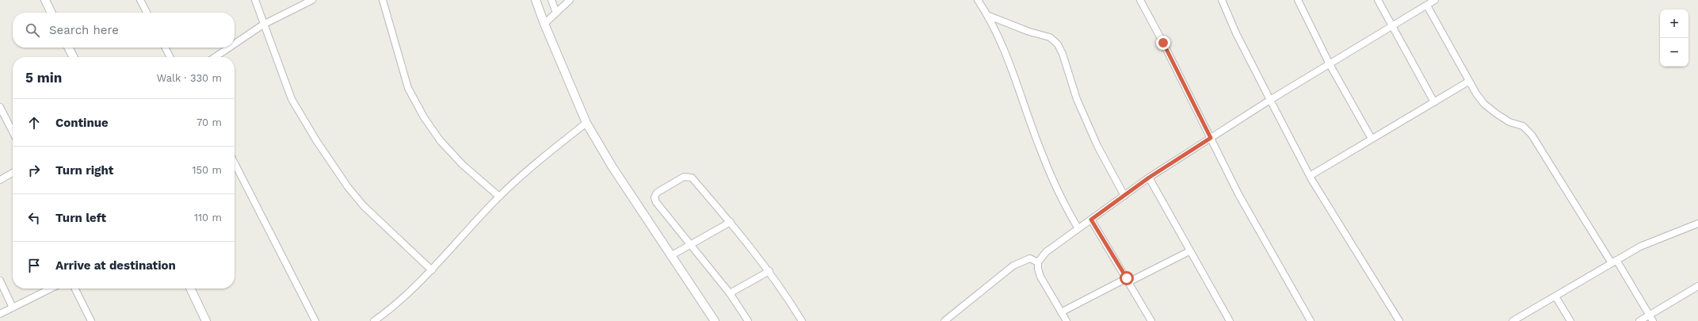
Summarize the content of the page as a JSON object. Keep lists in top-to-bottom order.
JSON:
{
  "page": {
    "map_buttons": ["+", "−"],
    "search": "Search here",
    "heading": ["5 min", "Walk · 330 m"],
    "list": [
      ["Continue", "70 m"],
      ["Turn right", "150 m"],
      ["Turn left", "110 m"],
      "Arrive at destination"
    ]
  }
}
